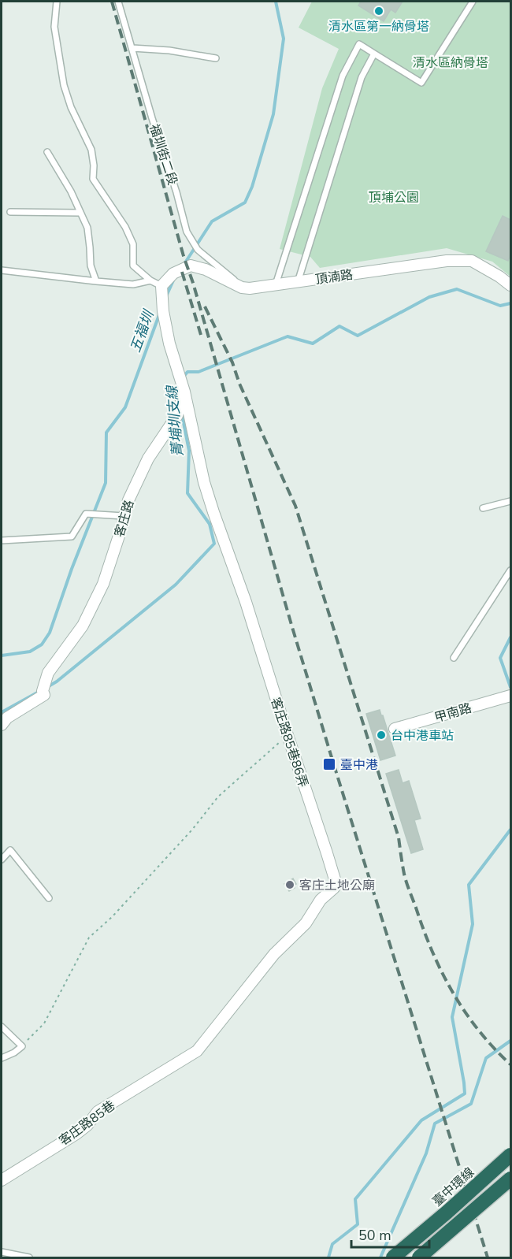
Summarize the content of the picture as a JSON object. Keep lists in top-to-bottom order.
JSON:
{
  "streets": {
    "highway": ["臺中環線"],
    "street": [
      "頂湳路",
      "客庄路",
      "甲南路",
      "客庄路85巷86弄",
      "客庄路85巷"
    ],
    "lane": ["福圳街二段"]
  },
  "crossings": [
    ["福圳街二段", "頂湳路"],
    ["客庄路", "客庄路85巷86弄"],
    ["客庄路85巷86弄", "客庄路85巷"]
  ],
  "water": ["五福圳", "菁埔圳支線"],
  "parks": ["清水區納骨塔", "頂埔公園"],
  "places": {
    "other": ["清水區第一納骨塔", "台中港車站", "客庄土地公廟"],
    "transit": ["臺中港"]
  },
  "scale_bar": "50 m"
}
